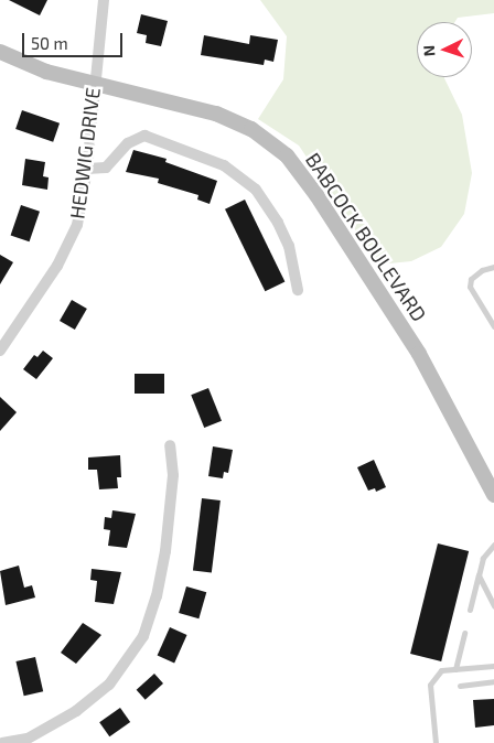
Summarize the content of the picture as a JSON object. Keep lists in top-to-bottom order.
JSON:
{
  "streets": {
    "main road": ["BABCOCK BOULEVARD"],
    "street": ["HEDWIG DRIVE"]
  },
  "crossings": [
    ["HEDWIG DRIVE", "BABCOCK BOULEVARD"]
  ],
  "scale_bar": "50 m",
  "north": "left"
}
